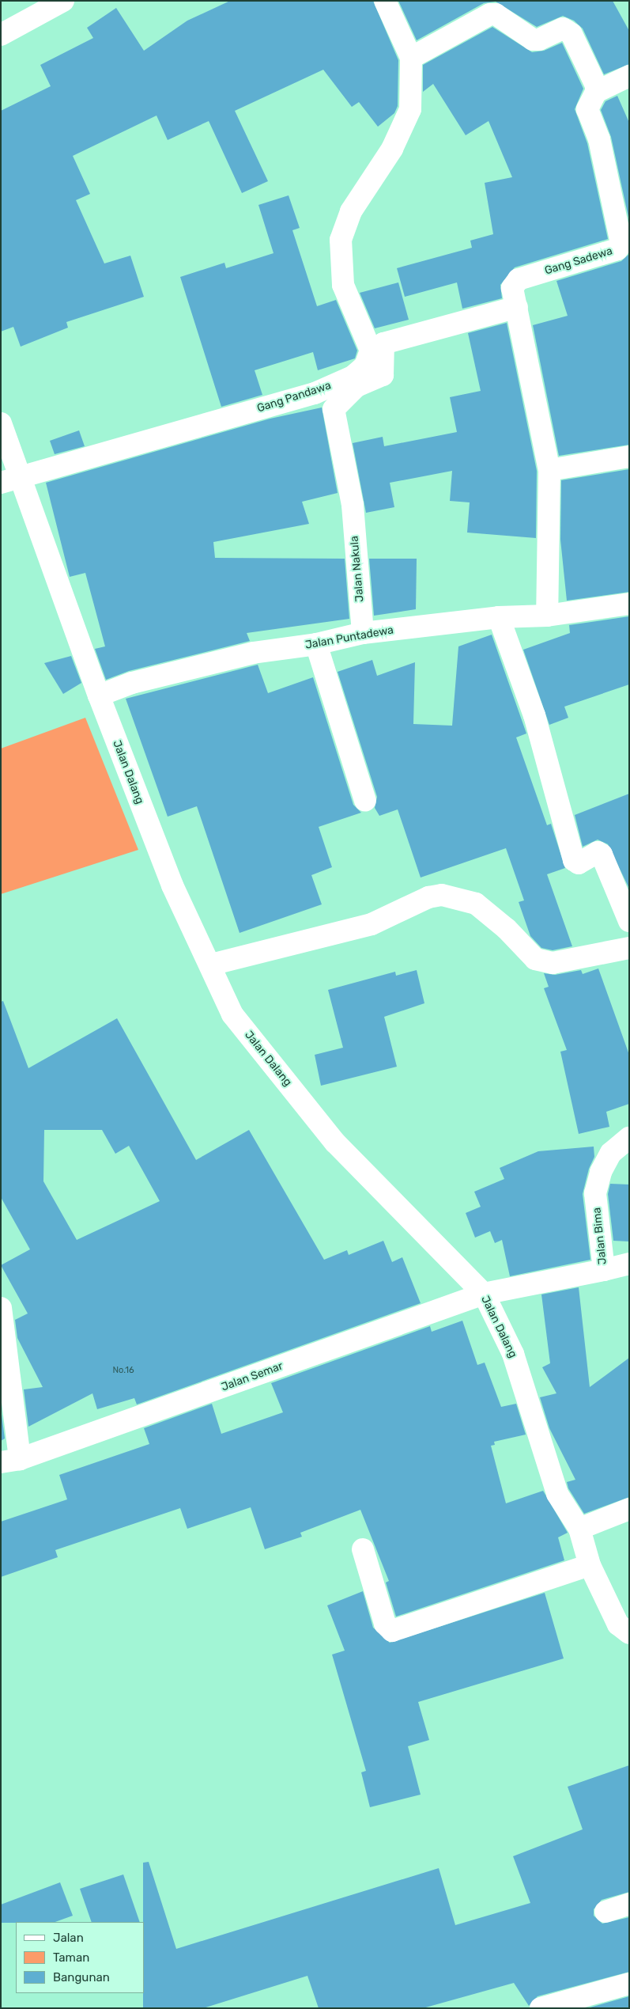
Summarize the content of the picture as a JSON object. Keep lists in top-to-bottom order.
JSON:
{
  "streets": {
    "street": [
      "Gang Sadewa",
      "Gang Pandawa",
      "Jalan Nakula",
      "Jalan Puntadewa",
      "Jalan Dalang",
      "Jalan Bima",
      "Jalan Semar"
    ]
  },
  "crossings": [
    ["Gang Sadewa", "Jalan Nakula"],
    ["Gang Sadewa", "Jalan Puntadewa"],
    ["Gang Pandawa", "Jalan Dalang"],
    ["Jalan Nakula", "Jalan Puntadewa"],
    ["Jalan Puntadewa", "Jalan Dalang"],
    ["Jalan Dalang", "Jalan Bima"],
    ["Jalan Dalang", "Jalan Semar"],
    ["Jalan Bima", "Jalan Semar"]
  ],
  "house_numbers": ["No.16"],
  "legend": ["Jalan", "Taman", "Bangunan"]
}
